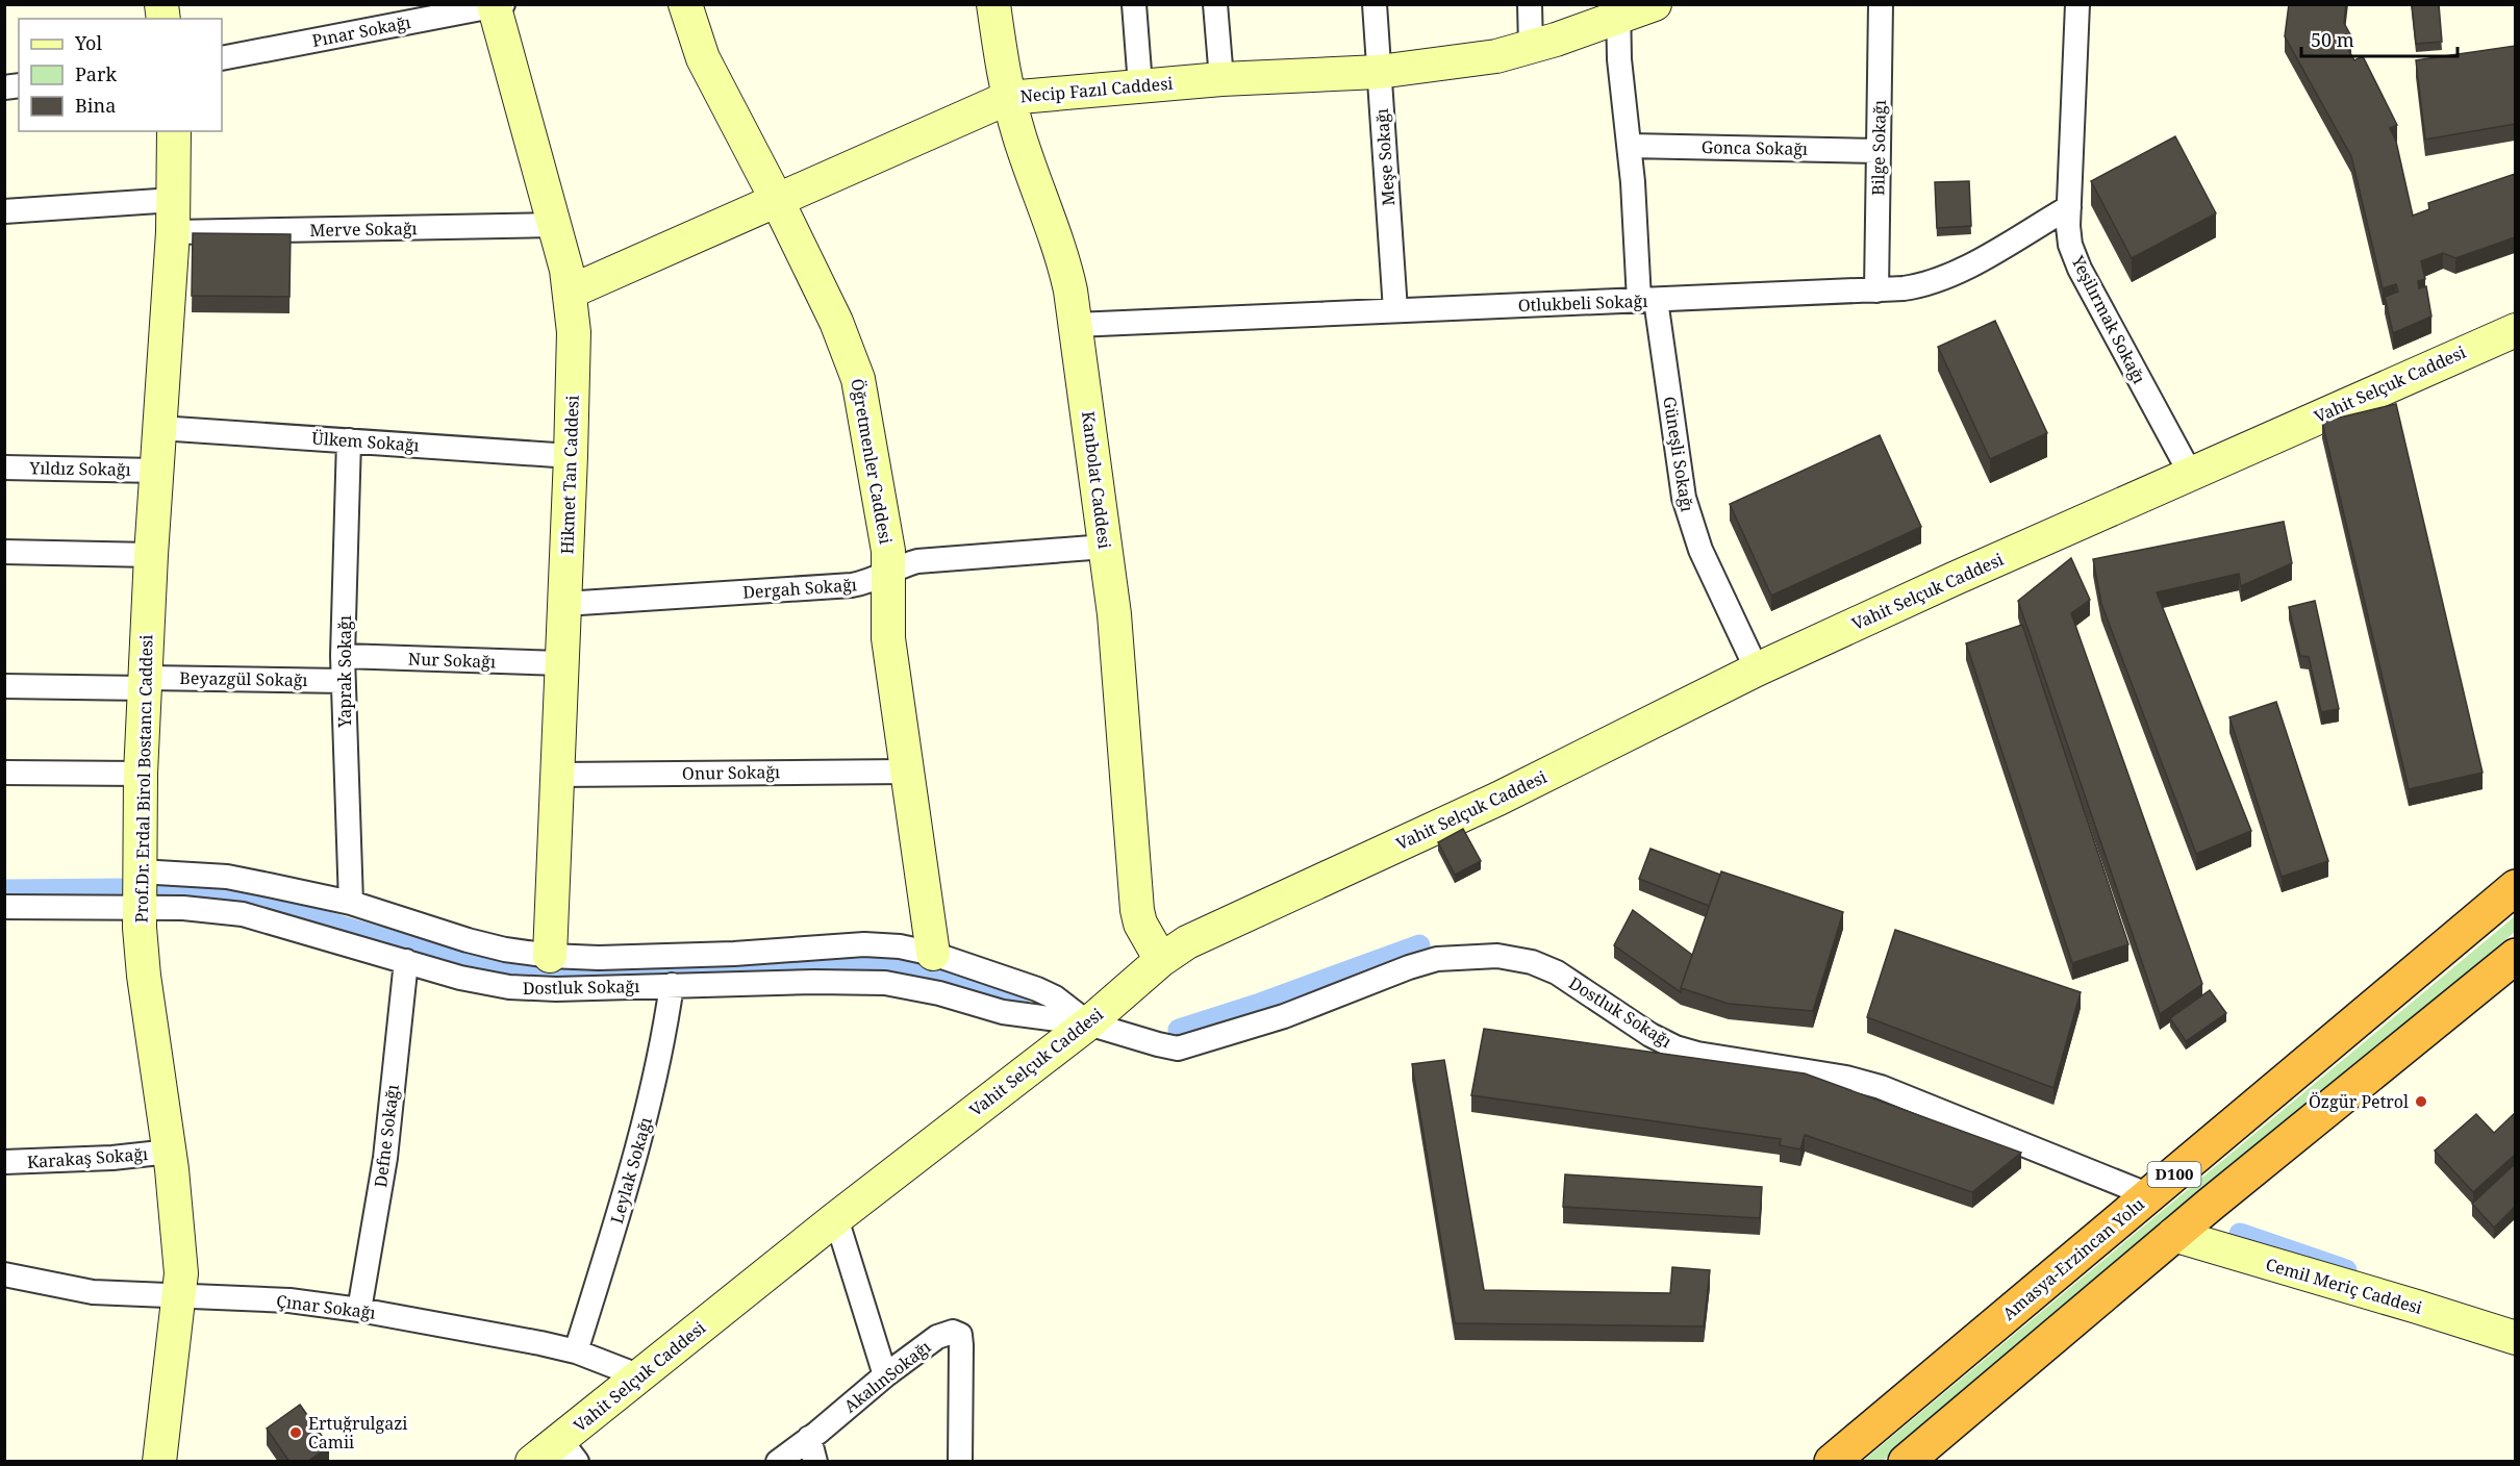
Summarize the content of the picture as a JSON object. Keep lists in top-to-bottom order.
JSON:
{
  "streets": {
    "highway": ["D100", "Amasya-Erzincan Yolu"],
    "street": [
      "Pınar Sokağı",
      "Necip Fazıl Caddesi",
      "Gonca Sokağı",
      "Bilge Sokağı",
      "Meşe Sokağı",
      "Merve Sokağı",
      "Otlukbeli Sokağı",
      "Yeşilırmak Sokağı",
      "Vahit Selçuk Caddesi",
      "Ülkem Sokağı",
      "Güneşli Sokağı",
      "Öğretmenler Caddesi",
      "Yıldız Sokağı",
      "Hikmet Tan Caddesi",
      "Kanbolat Caddesi",
      "Dergah Sokağı",
      "Nur Sokağı",
      "Yaprak Sokağı",
      "Beyazgül Sokağı",
      "Onur Sokağı",
      "Prof.Dr. Erdal Birol Bostancı Caddesi",
      "Dostluk Sokağı",
      "Defne Sokağı",
      "Karakaş Sokağı",
      "Leylak Sokağı",
      "Cemil Meriç Caddesi",
      "Çınar Sokağı",
      "AkalınSokağı"
    ]
  },
  "crossings": [
    ["Pınar Sokağı", "Hikmet Tan Caddesi"],
    ["Necip Fazıl Caddesi", "Meşe Sokağı"],
    ["Necip Fazıl Caddesi", "Güneşli Sokağı"],
    ["Necip Fazıl Caddesi", "Öğretmenler Caddesi"],
    ["Necip Fazıl Caddesi", "Hikmet Tan Caddesi"],
    ["Necip Fazıl Caddesi", "Kanbolat Caddesi"],
    ["Gonca Sokağı", "Bilge Sokağı"],
    ["Gonca Sokağı", "Güneşli Sokağı"],
    ["Bilge Sokağı", "Otlukbeli Sokağı"],
    ["Meşe Sokağı", "Otlukbeli Sokağı"],
    ["Merve Sokağı", "Hikmet Tan Caddesi"],
    ["Merve Sokağı", "Prof.Dr. Erdal Birol Bostancı Caddesi"],
    ["Otlukbeli Sokağı", "Yeşilırmak Sokağı"],
    ["Otlukbeli Sokağı", "Güneşli Sokağı"],
    ["Otlukbeli Sokağı", "Kanbolat Caddesi"],
    ["Yeşilırmak Sokağı", "Vahit Selçuk Caddesi"],
    ["Vahit Selçuk Caddesi", "Güneşli Sokağı"],
    ["Vahit Selçuk Caddesi", "Kanbolat Caddesi"],
    ["Vahit Selçuk Caddesi", "Dostluk Sokağı"],
    ["Vahit Selçuk Caddesi", "Çınar Sokağı"],
    ["Ülkem Sokağı", "Hikmet Tan Caddesi"],
    ["Ülkem Sokağı", "Yaprak Sokağı"],
    ["Ülkem Sokağı", "Prof.Dr. Erdal Birol Bostancı Caddesi"],
    ["Öğretmenler Caddesi", "Dergah Sokağı"],
    ["Öğretmenler Caddesi", "Onur Sokağı"],
    ["Öğretmenler Caddesi", "Dostluk Sokağı"],
    ["Yıldız Sokağı", "Prof.Dr. Erdal Birol Bostancı Caddesi"],
    ["Hikmet Tan Caddesi", "Dergah Sokağı"],
    ["Hikmet Tan Caddesi", "Nur Sokağı"],
    ["Hikmet Tan Caddesi", "Onur Sokağı"],
    ["Hikmet Tan Caddesi", "Dostluk Sokağı"],
    ["Kanbolat Caddesi", "Dergah Sokağı"],
    ["Nur Sokağı", "Yaprak Sokağı"],
    ["Yaprak Sokağı", "Beyazgül Sokağı"],
    ["Yaprak Sokağı", "Dostluk Sokağı"],
    ["Beyazgül Sokağı", "Prof.Dr. Erdal Birol Bostancı Caddesi"],
    ["Prof.Dr. Erdal Birol Bostancı Caddesi", "Dostluk Sokağı"],
    ["Prof.Dr. Erdal Birol Bostancı Caddesi", "Karakaş Sokağı"],
    ["Prof.Dr. Erdal Birol Bostancı Caddesi", "Çınar Sokağı"],
    ["Dostluk Sokağı", "Defne Sokağı"],
    ["Dostluk Sokağı", "Leylak Sokağı"],
    ["Dostluk Sokağı", "Amasya-Erzincan Yolu"],
    ["Defne Sokağı", "Çınar Sokağı"],
    ["Leylak Sokağı", "Çınar Sokağı"],
    ["D100", "Cemil Meriç Caddesi"]
  ],
  "places": ["Özgür Petrol", "Ertuğrulgazi Camii"],
  "legend": ["Yol", "Park", "Bina"],
  "scale_bar": "50 m"
}
